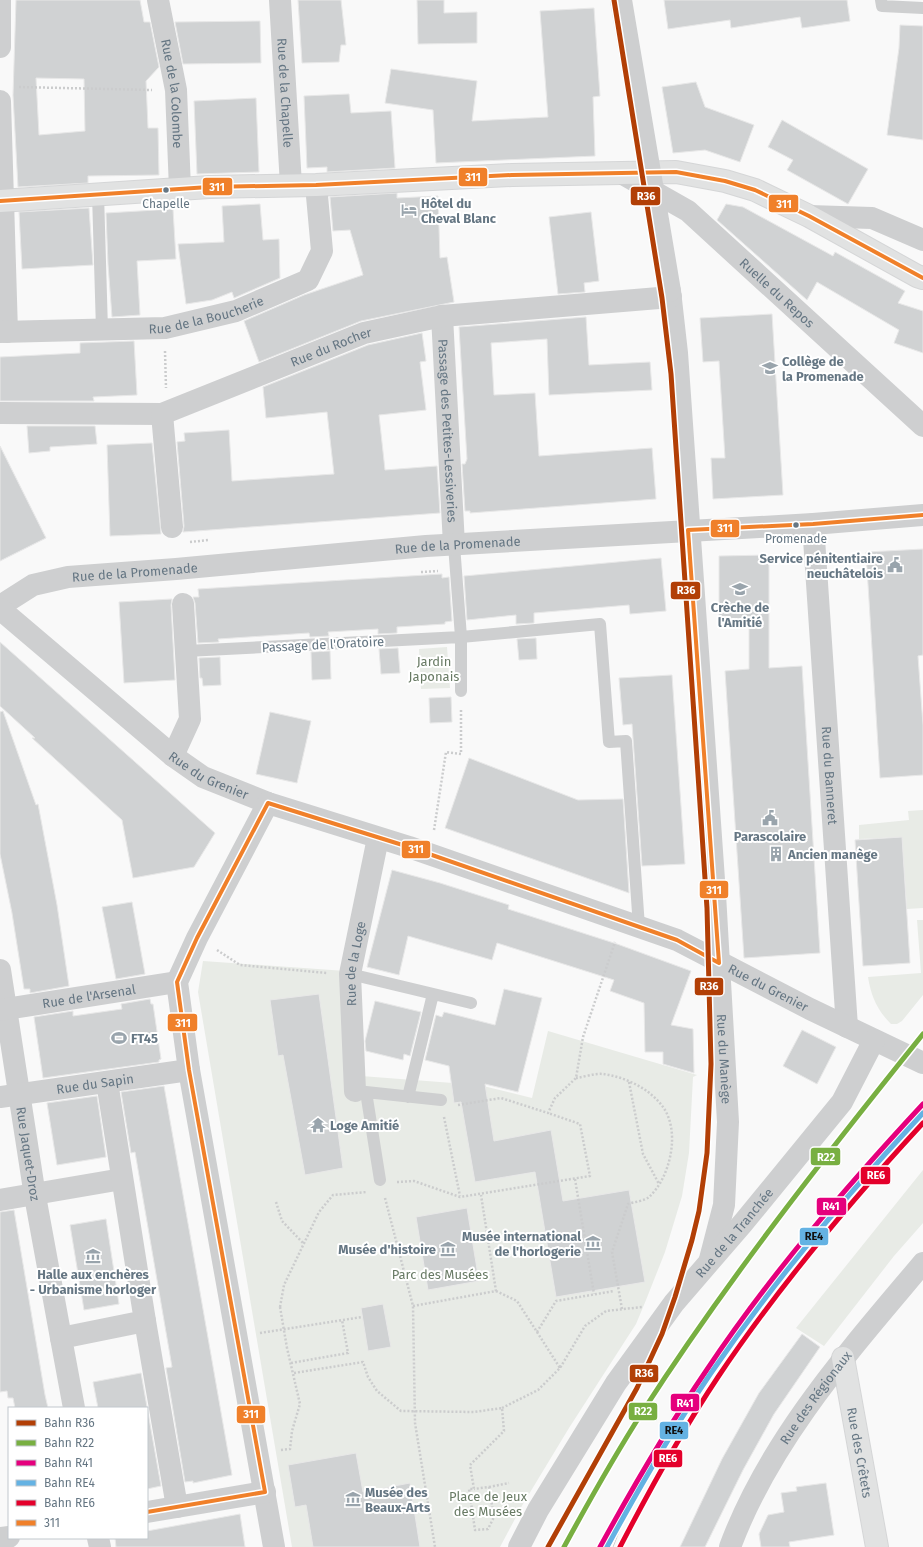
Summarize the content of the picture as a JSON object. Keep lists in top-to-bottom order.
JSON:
{
  "streets": {
    "main road": ["Rue des Crêtets"],
    "street": [
      "Rue de la Chapelle",
      "Rue de la Colombe",
      "Ruelle du Repos",
      "Rue de la Boucherie",
      "Rue du Rocher",
      "Passage des Petites-Lessiveries",
      "Rue de la Promenade",
      "Rue du Grenier",
      "Rue du Banneret",
      "Rue de la Loge",
      "Rue de l'Arsenal",
      "Rue du Manège",
      "Rue du Sapin",
      "Rue Jaquet-Droz",
      "Rue de la Tranchée",
      "Rue des Régionaux"
    ],
    "lane": ["Passage de l'Oratoire"]
  },
  "crossings": [
    ["Rue du Rocher", "Passage des Petites-Lessiveries"],
    ["Rue du Rocher", "Rue du Manège"],
    ["Passage des Petites-Lessiveries", "Rue de la Promenade"],
    ["Rue de la Promenade", "Rue du Banneret"],
    ["Rue de la Promenade", "Rue du Manège"],
    ["Passage de l'Oratoire", "Rue du Grenier"],
    ["Rue du Grenier", "Rue du Banneret"],
    ["Rue du Grenier", "Rue de la Loge"],
    ["Rue du Grenier", "Rue du Manège"],
    ["Rue du Grenier", "Rue de la Tranchée"],
    ["Rue de l'Arsenal", "Rue Jaquet-Droz"],
    ["Rue du Manège", "Rue de la Tranchée"],
    ["Rue du Sapin", "Rue Jaquet-Droz"],
    ["Rue des Régionaux", "Rue des Crêtets"]
  ],
  "parks": ["Jardin Japonais", "Parc des Musées", "Place de Jeux des Musées"],
  "places": {
    "other": ["Chapelle", "Promenade"],
    "hotel": ["Hôtel du Cheval Blanc"],
    "school or university": ["Collège de la Promenade", "Crèche de l'Amitié"],
    "public building": ["Service pénitentiaire neuchâtelois", "Parascolaire"],
    "building": ["Ancien manège"],
    "sports": ["FT45"],
    "temple": ["Loge Amitié"],
    "museum": [
      "Musée international de l'horlogerie",
      "Musée d'histoire",
      "Halle aux enchères - Urbanisme horloger",
      "Musée des Beaux-Arts"
    ]
  },
  "lines": [
    "rail line R36",
    "transit line 311",
    "rail line R22",
    "rail line R41",
    "rail line RE4",
    "rail line RE6"
  ],
  "legend": [
    "Bahn R36",
    "Bahn R22",
    "Bahn R41",
    "Bahn RE4",
    "Bahn RE6",
    "311"
  ]
}
